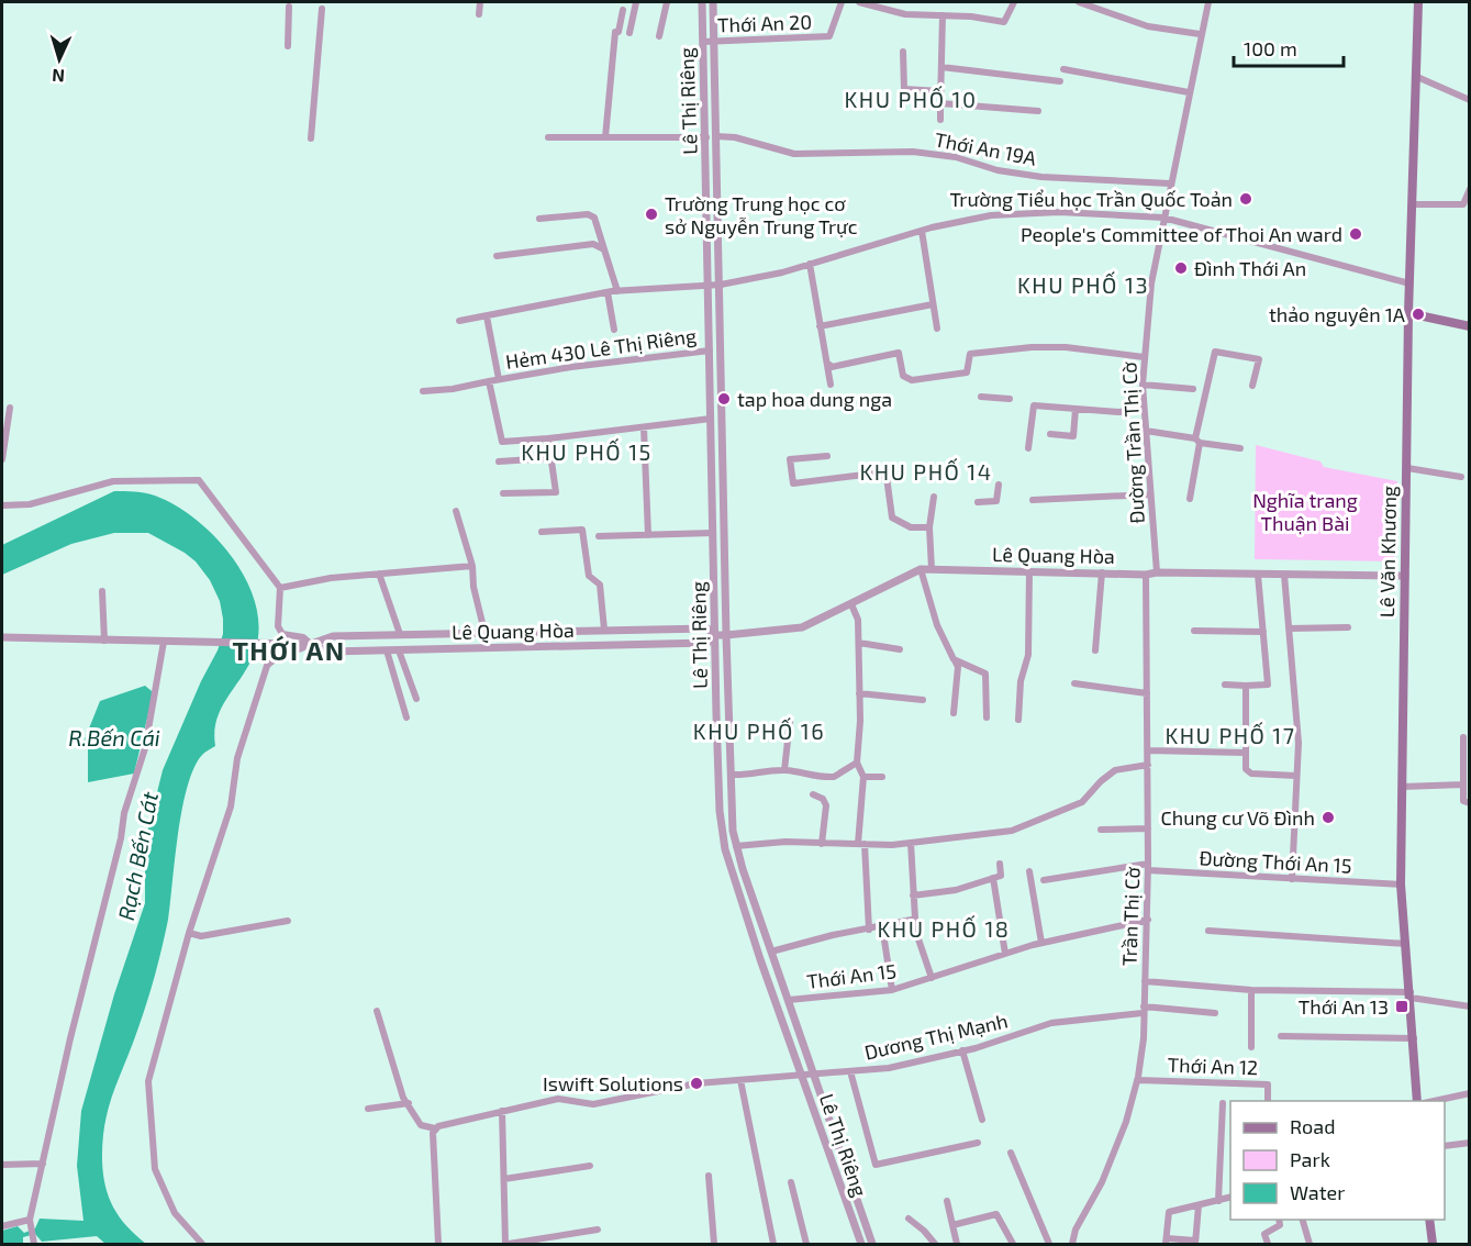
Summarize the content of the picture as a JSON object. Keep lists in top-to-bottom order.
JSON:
{
  "streets": {
    "main road": ["Lê Văn Khương"],
    "street": [
      "Thới An 20",
      "Lê Thị Riêng",
      "Thới An 19A",
      "Hẻm 430 Lê Thị Riêng",
      "Đường Trần Thị Cờ",
      "Lê Quang Hòa",
      "Đường Thới An 15",
      "Trần Thị Cờ",
      "Thới An 15",
      "Dương Thị Mạnh",
      "Thới An 12"
    ]
  },
  "crossings": [
    ["Thới An 20", "Lê Thị Riêng"],
    ["Lê Thị Riêng", "Thới An 19A"],
    ["Lê Thị Riêng", "Hẻm 430 Lê Thị Riêng"],
    ["Lê Thị Riêng", "Lê Quang Hòa"],
    ["Lê Thị Riêng", "Thới An 15"],
    ["Lê Thị Riêng", "Dương Thị Mạnh"],
    ["Thới An 19A", "Đường Trần Thị Cờ"],
    ["Đường Trần Thị Cờ", "Lê Quang Hòa"],
    ["Lê Văn Khương", "Lê Quang Hòa"],
    ["Lê Văn Khương", "Đường Thới An 15"],
    ["Lê Quang Hòa", "Trần Thị Cờ"],
    ["Đường Thới An 15", "Trần Thị Cờ"],
    ["Trần Thị Cờ", "Thới An 15"],
    ["Trần Thị Cờ", "Dương Thị Mạnh"],
    ["Trần Thị Cờ", "Thới An 12"]
  ],
  "districts": [
    "KHU PHỐ 10",
    "KHU PHỐ 13",
    "KHU PHỐ 15",
    "KHU PHỐ 14",
    "THỚI AN",
    "KHU PHỐ 16",
    "KHU PHỐ 17",
    "KHU PHỐ 18"
  ],
  "water": ["R.Bến Cái", "Rạch Bến Cát"],
  "parks": ["Nghĩa trang Thuận Bài"],
  "places": {
    "other": [
      "Trường Tiểu học Trần Quốc Toản",
      "Trường Trung học cơ sở Nguyễn Trung Trực",
      "People's Committee of Thoi An ward",
      "Đình Thới An",
      "thảo nguyên 1A",
      "tap hoa dung nga",
      "Chung cư Võ Đình",
      "Iswift Solutions"
    ],
    "transit": ["Thới An 13"]
  },
  "legend": ["Road", "Park", "Water"],
  "scale_bar": "100 m",
  "north": "bottom"
}
